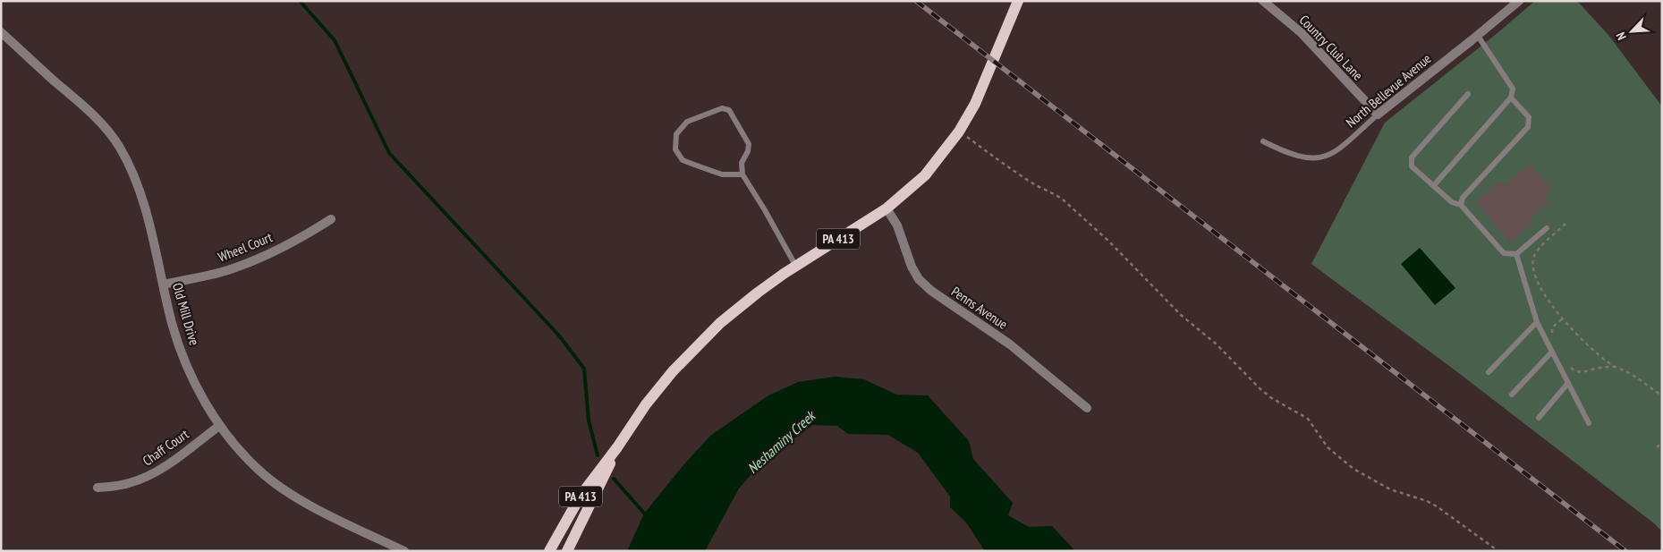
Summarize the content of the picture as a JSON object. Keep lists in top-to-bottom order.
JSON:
{
  "streets": {
    "main road": ["PA 413"],
    "street": [
      "Country Club Lane",
      "North Bellevue Avenue",
      "Wheel Court",
      "Penns Avenue",
      "Old Mill Drive",
      "Chaff Court"
    ]
  },
  "crossings": [
    ["Country Club Lane", "North Bellevue Avenue"],
    ["PA 413", "Penns Avenue"],
    ["Wheel Court", "Old Mill Drive"],
    ["Old Mill Drive", "Chaff Court"]
  ],
  "water": ["Neshaminy Creek"],
  "north": "bottom left"
}
